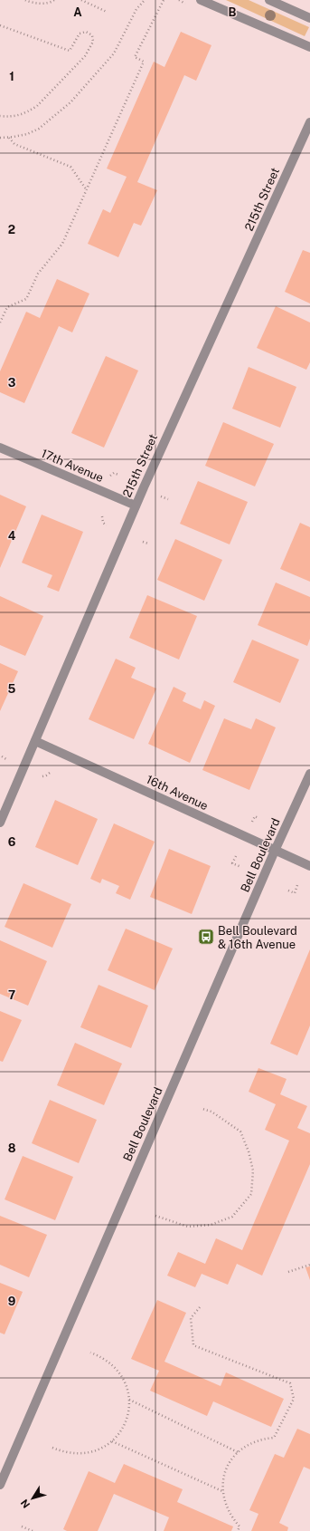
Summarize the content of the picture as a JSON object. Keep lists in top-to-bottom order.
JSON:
{
  "streets": {
    "street": [
      "215th Street",
      "17th Avenue",
      "16th Avenue",
      "Bell Boulevard"
    ]
  },
  "crossings": [
    ["215th Street", "17th Avenue"],
    ["215th Street", "16th Avenue"],
    ["16th Avenue", "Bell Boulevard"]
  ],
  "places": {
    "bus stop": ["Bell Boulevard & 16th Avenue"]
  },
  "north": "bottom left",
  "grid": {
    "columns": ["A", "B"],
    "rows": [
      "1",
      "2",
      "3",
      "4",
      "5",
      "6",
      "7",
      "8",
      "9"
    ]
  }
}
